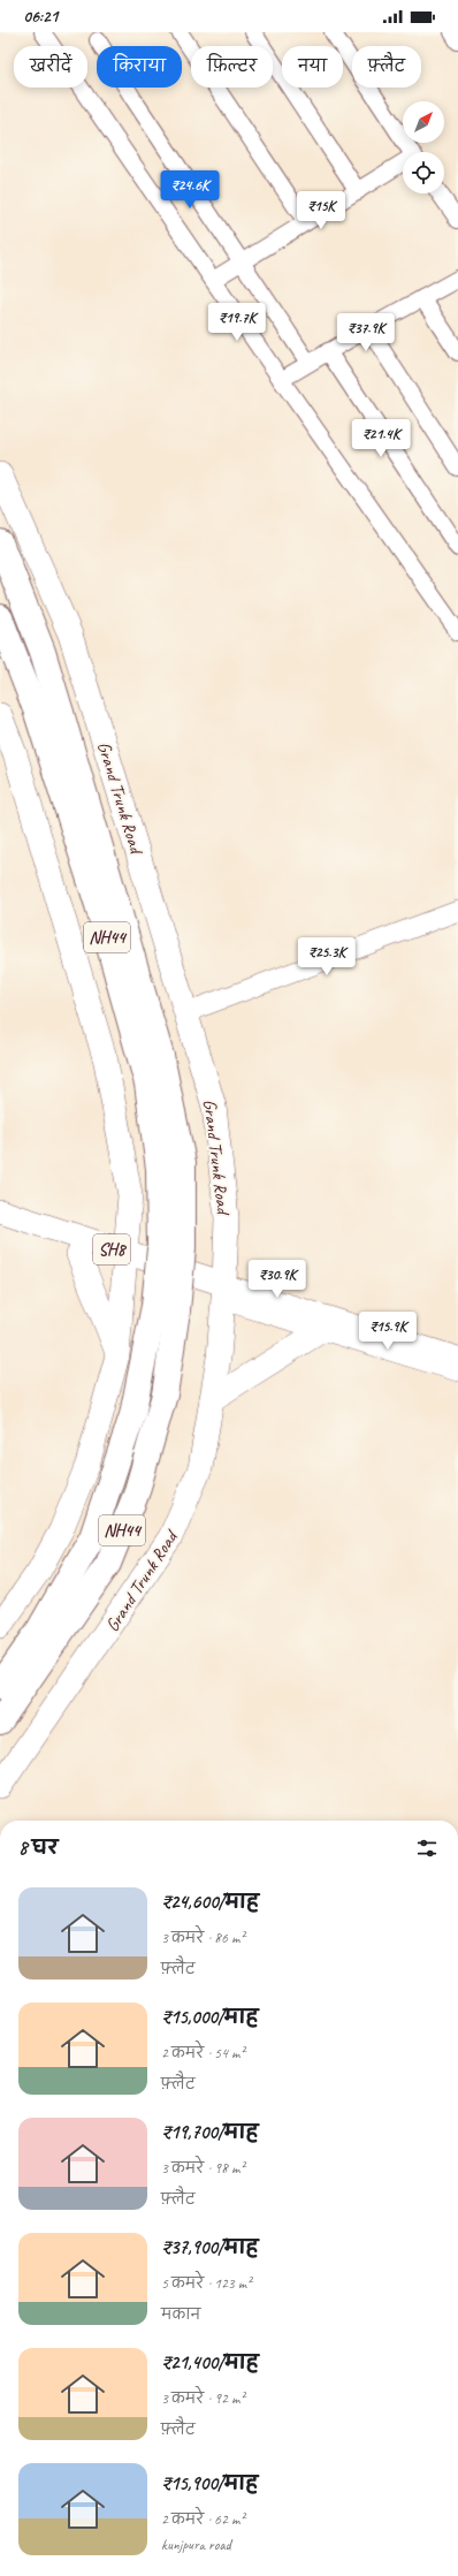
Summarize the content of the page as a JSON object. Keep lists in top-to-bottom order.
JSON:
{
  "streets": {
    "highway": ["NH44"],
    "main road": ["Grand Trunk Road", "SH8"]
  },
  "crossings": [
    ["Grand Trunk Road", "SH8"]
  ],
  "north": "top right",
  "page": {
    "status": "06:21",
    "chip": [
      "खरीदें",
      "किराया",
      "फ़िल्टर",
      "नया",
      "फ़्लैट"
    ],
    "price": [
      "₹24.6K",
      "₹15K",
      "₹19.7K",
      "₹37.9K",
      "₹21.4K",
      "₹25.3K",
      "₹30.9K",
      "₹15.9K"
    ],
    "heading": "8 घर",
    "list": [
      {
        "name": "₹24,600/माह",
        "note": "3 कमरे · 86 m² · फ़्लैट"
      },
      {
        "name": "₹15,000/माह",
        "note": "2 कमरे · 54 m² · फ़्लैट"
      },
      {
        "name": "₹19,700/माह",
        "note": "3 कमरे · 98 m² · फ़्लैट"
      },
      {
        "name": "₹37,900/माह",
        "note": "5 कमरे · 123 m² · मकान"
      },
      {
        "name": "₹21,400/माह",
        "note": "3 कमरे · 92 m² · फ़्लैट"
      },
      {
        "name": "₹15,900/माह",
        "note": "2 कमरे · 62 m² · kunjpura road"
      }
    ]
  }
}
